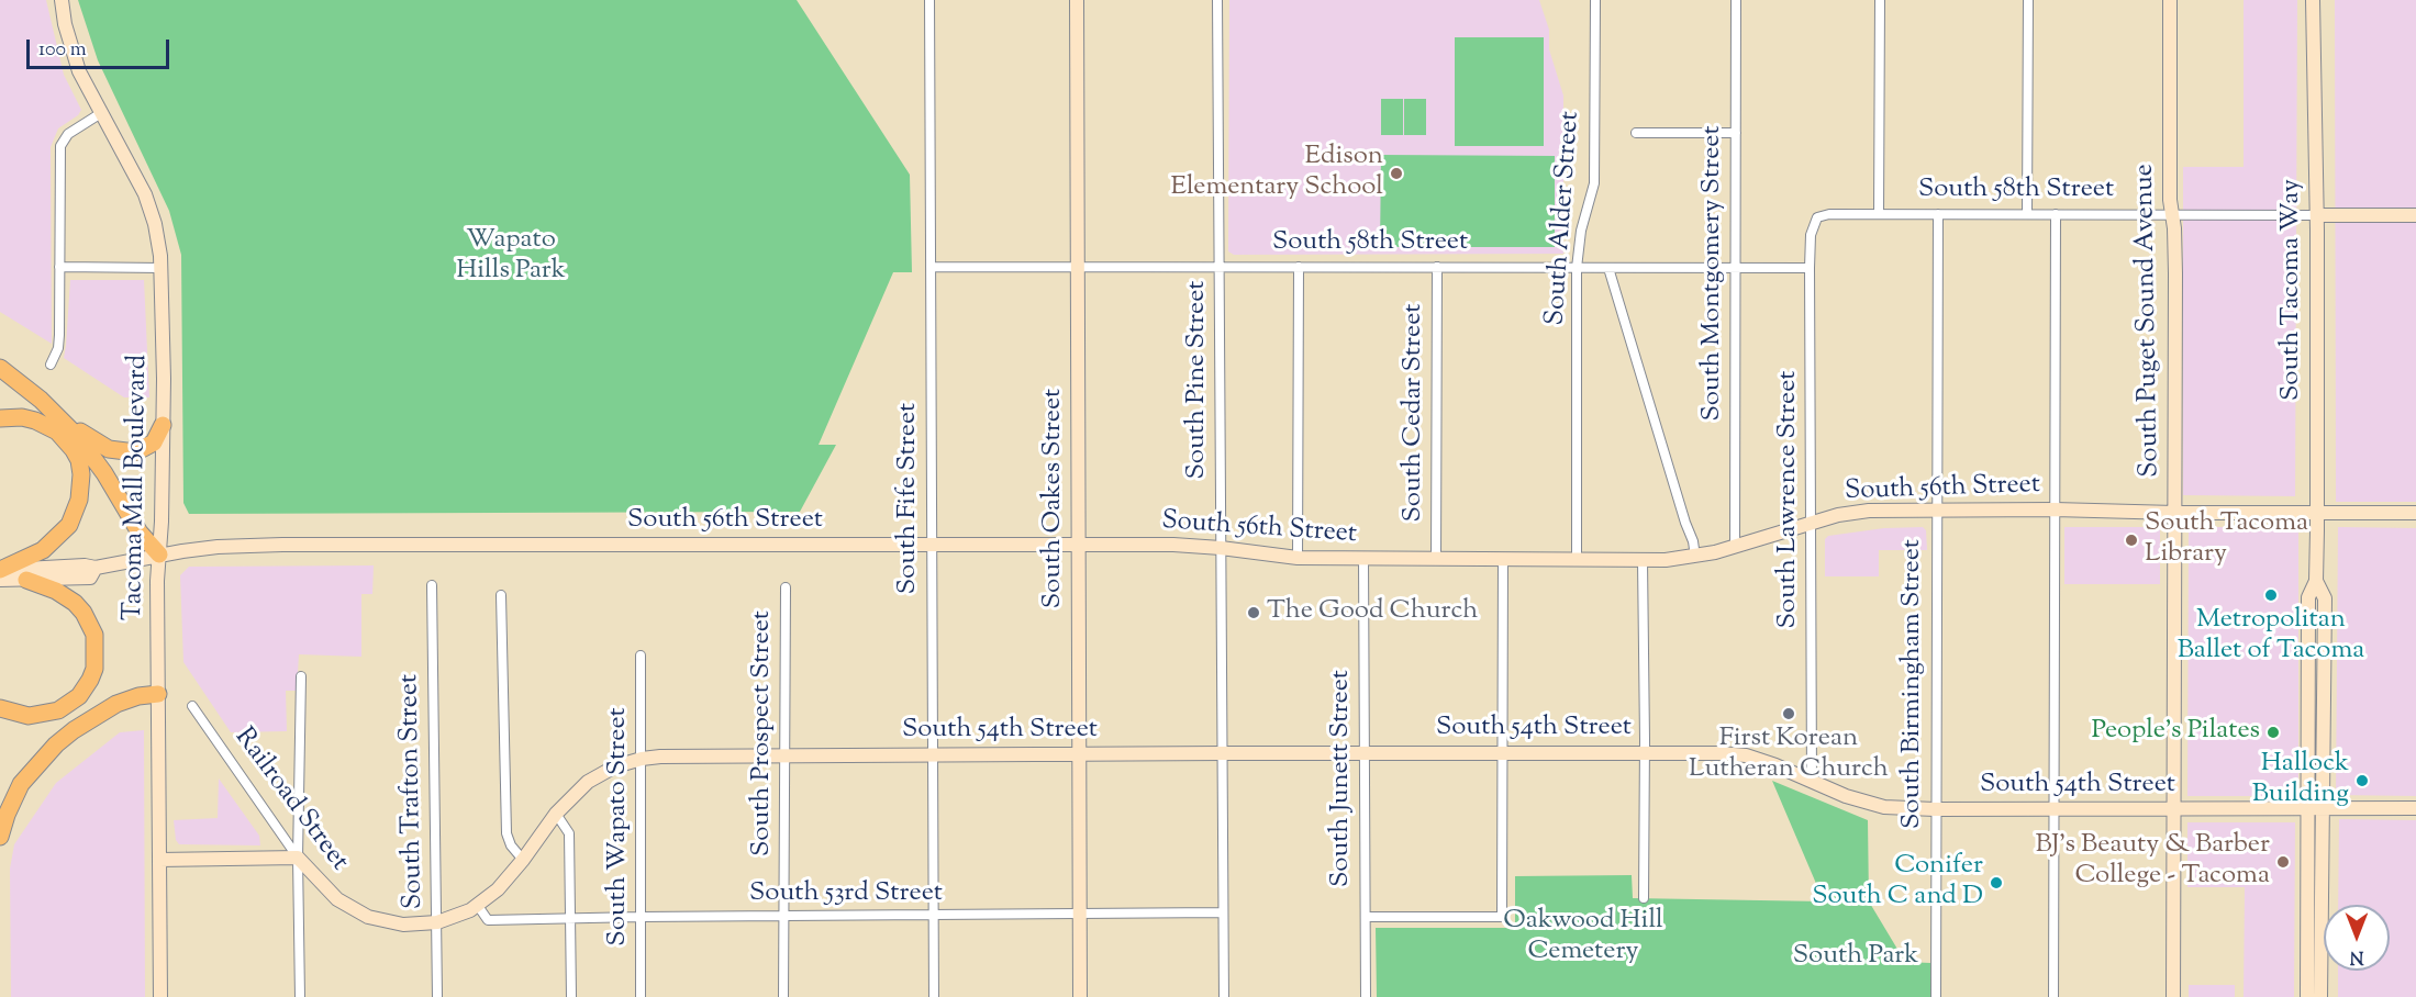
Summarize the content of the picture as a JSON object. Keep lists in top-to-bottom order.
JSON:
{
  "streets": {
    "main road": [
      "South 58th Street",
      "South Tacoma Way",
      "South Puget Sound Avenue",
      "Tacoma Mall Boulevard",
      "South 56th Street",
      "South Oakes Street",
      "South 54th Street",
      "Railroad Street"
    ],
    "street": [
      "South Alder Street",
      "South Montgomery Street",
      "South Pine Street",
      "South Cedar Street",
      "South Fife Street",
      "South Lawrence Street",
      "South Birmingham Street",
      "South Prospect Street",
      "South Junett Street",
      "South Trafton Street",
      "South Wapato Street",
      "South 53rd Street"
    ]
  },
  "crossings": [
    ["South 58th Street", "South Alder Street"],
    ["South 58th Street", "South Montgomery Street"],
    ["South 58th Street", "South Tacoma Way"],
    ["South 58th Street", "South Puget Sound Avenue"],
    ["South 58th Street", "South Pine Street"],
    ["South 58th Street", "South Cedar Street"],
    ["South 58th Street", "South Fife Street"],
    ["South 58th Street", "South Oakes Street"],
    ["South 58th Street", "South Lawrence Street"],
    ["South 58th Street", "South Birmingham Street"],
    ["South Alder Street", "South 56th Street"],
    ["South Montgomery Street", "South 56th Street"],
    ["South Tacoma Way", "South 56th Street"],
    ["South Tacoma Way", "South 54th Street"],
    ["South Puget Sound Avenue", "South 56th Street"],
    ["South Puget Sound Avenue", "South 54th Street"],
    ["South Pine Street", "South 56th Street"],
    ["South Pine Street", "South 54th Street"],
    ["South Pine Street", "South 53rd Street"],
    ["South Cedar Street", "South 56th Street"],
    ["Tacoma Mall Boulevard", "South 56th Street"],
    ["South 56th Street", "South Fife Street"],
    ["South 56th Street", "South Oakes Street"],
    ["South 56th Street", "South Lawrence Street"],
    ["South 56th Street", "South Birmingham Street"],
    ["South 56th Street", "South Junett Street"],
    ["South Fife Street", "South 54th Street"],
    ["South Fife Street", "South 53rd Street"],
    ["South Oakes Street", "South 54th Street"],
    ["South Oakes Street", "South 53rd Street"],
    ["South Lawrence Street", "South 54th Street"],
    ["South Birmingham Street", "South 54th Street"],
    ["South 54th Street", "South Prospect Street"],
    ["South 54th Street", "South Junett Street"],
    ["South 54th Street", "South Wapato Street"],
    ["South Prospect Street", "South 53rd Street"],
    ["South Trafton Street", "Railroad Street"],
    ["Railroad Street", "South 53rd Street"],
    ["South Wapato Street", "South 53rd Street"]
  ],
  "parks": ["Wapato Hills Park", "Oakwood Hill Cemetery", "South Park"],
  "places": [
    "Edison Elementary School",
    "South Tacoma Library",
    "Metropolitan Ballet of Tacoma",
    "The Good Church",
    "First Korean Lutheran Church",
    "People's Pilates",
    "Hallock Building",
    "BJ's Beauty & Barber College - Tacoma",
    "Conifer South C and D"
  ],
  "scale_bar": "100 m",
  "north": "bottom"
}
